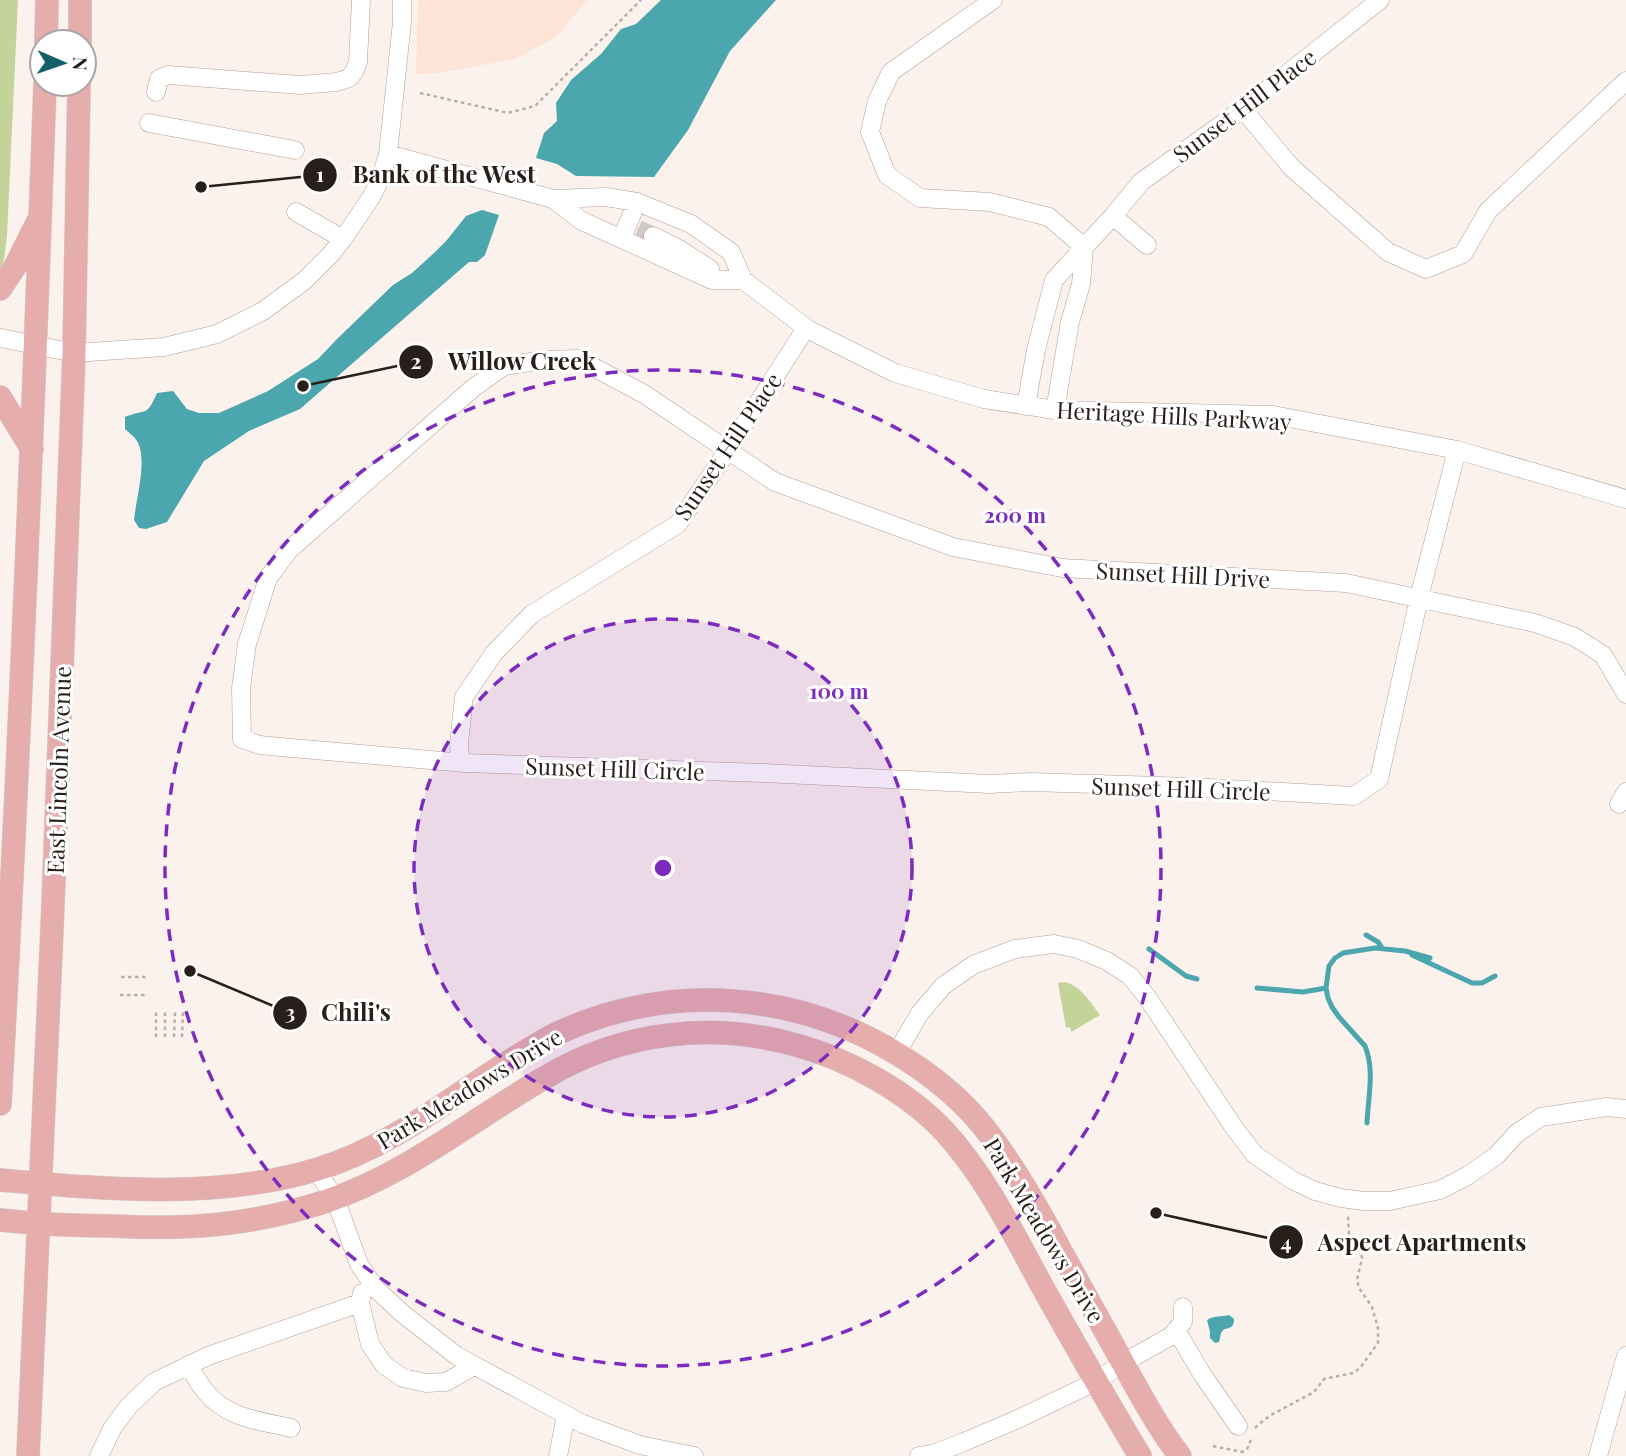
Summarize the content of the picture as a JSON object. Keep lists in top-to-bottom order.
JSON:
{
  "streets": {
    "main road": ["East Lincoln Avenue", "Park Meadows Drive"],
    "street": [
      "Sunset Hill Place",
      "Heritage Hills Parkway",
      "Sunset Hill Drive",
      "Sunset Hill Circle"
    ]
  },
  "crossings": [
    ["Sunset Hill Place", "Heritage Hills Parkway"],
    ["Sunset Hill Place", "Sunset Hill Drive"],
    ["Sunset Hill Place", "Sunset Hill Circle"],
    ["Heritage Hills Parkway", "Sunset Hill Circle"],
    ["Sunset Hill Drive", "Sunset Hill Circle"],
    ["East Lincoln Avenue", "Park Meadows Drive"]
  ],
  "places": [
    "Bank of the West",
    "Willow Creek",
    "Chili's",
    "Aspect Apartments"
  ],
  "north": "right",
  "rings": ["200 m", "100 m"]
}
